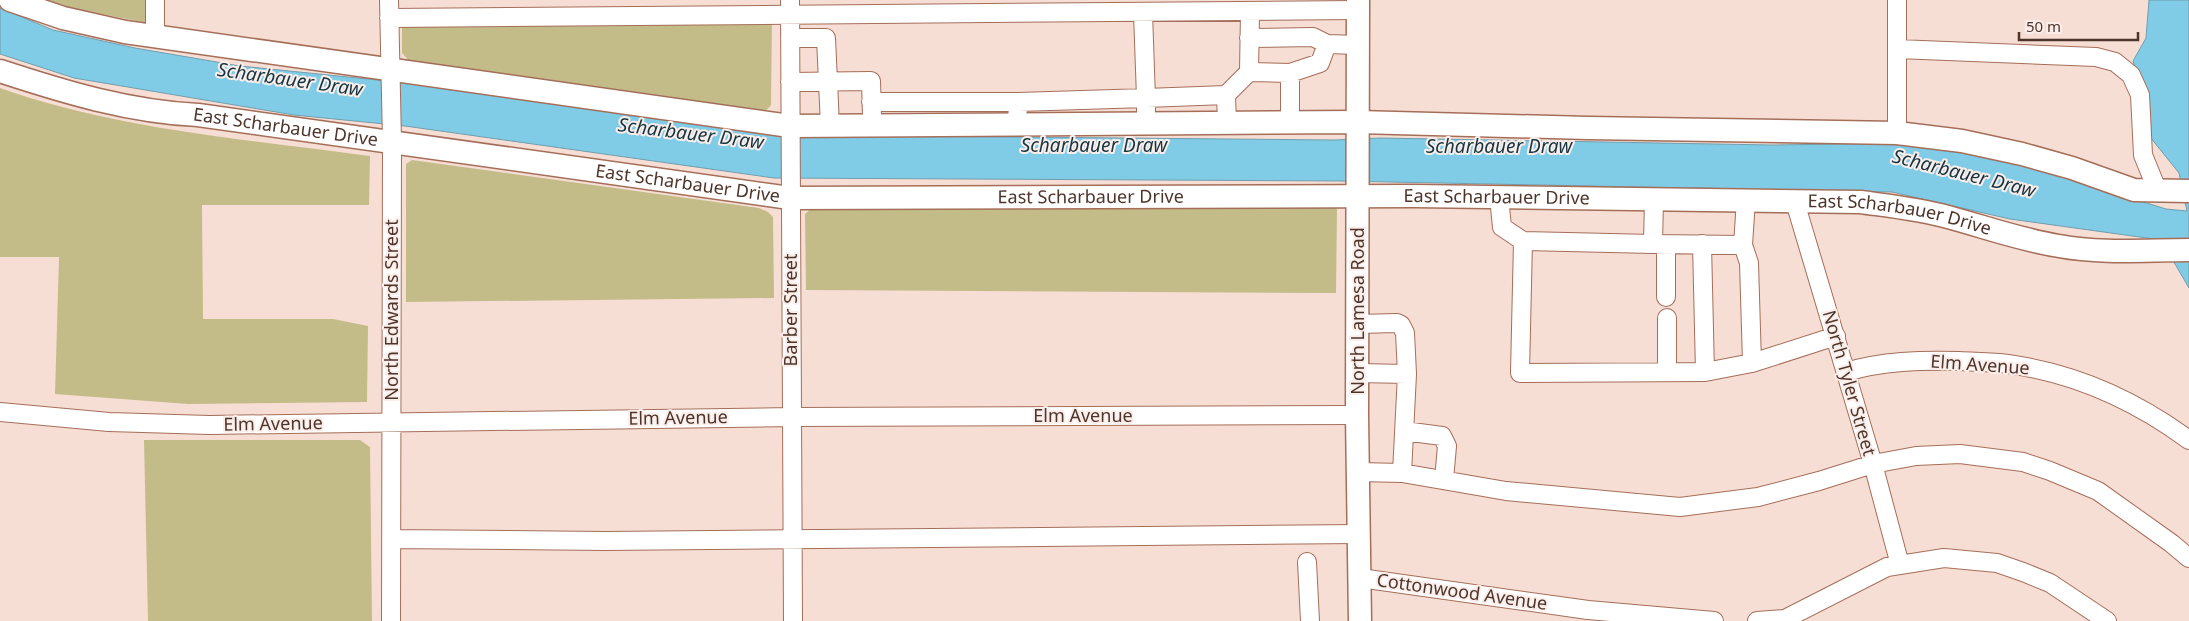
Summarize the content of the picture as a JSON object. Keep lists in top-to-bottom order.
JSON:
{
  "streets": {
    "main road": ["East Scharbauer Drive", "North Lamesa Road"],
    "street": [
      "North Edwards Street",
      "Barber Street",
      "Elm Avenue",
      "North Tyler Street",
      "Cottonwood Avenue"
    ]
  },
  "crossings": [
    ["East Scharbauer Drive", "North Edwards Street"],
    ["East Scharbauer Drive", "Barber Street"],
    ["East Scharbauer Drive", "North Lamesa Road"],
    ["East Scharbauer Drive", "North Tyler Street"],
    ["North Edwards Street", "Elm Avenue"],
    ["Barber Street", "Elm Avenue"],
    ["North Lamesa Road", "Elm Avenue"],
    ["North Lamesa Road", "Cottonwood Avenue"],
    ["Elm Avenue", "North Tyler Street"]
  ],
  "water": ["Scharbauer Draw"],
  "scale_bar": "50 m"
}
